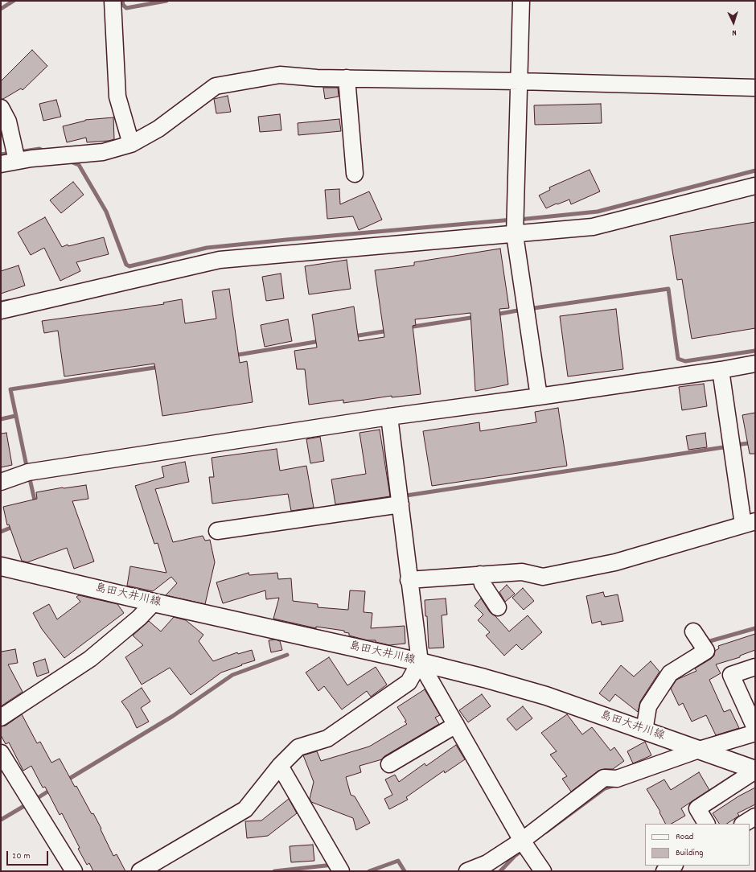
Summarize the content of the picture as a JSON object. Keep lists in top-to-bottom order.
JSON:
{
  "streets": {
    "main road": ["島田大井川線"]
  },
  "legend": ["Road", "Building"],
  "scale_bar": "20 m",
  "north": "bottom"
}
